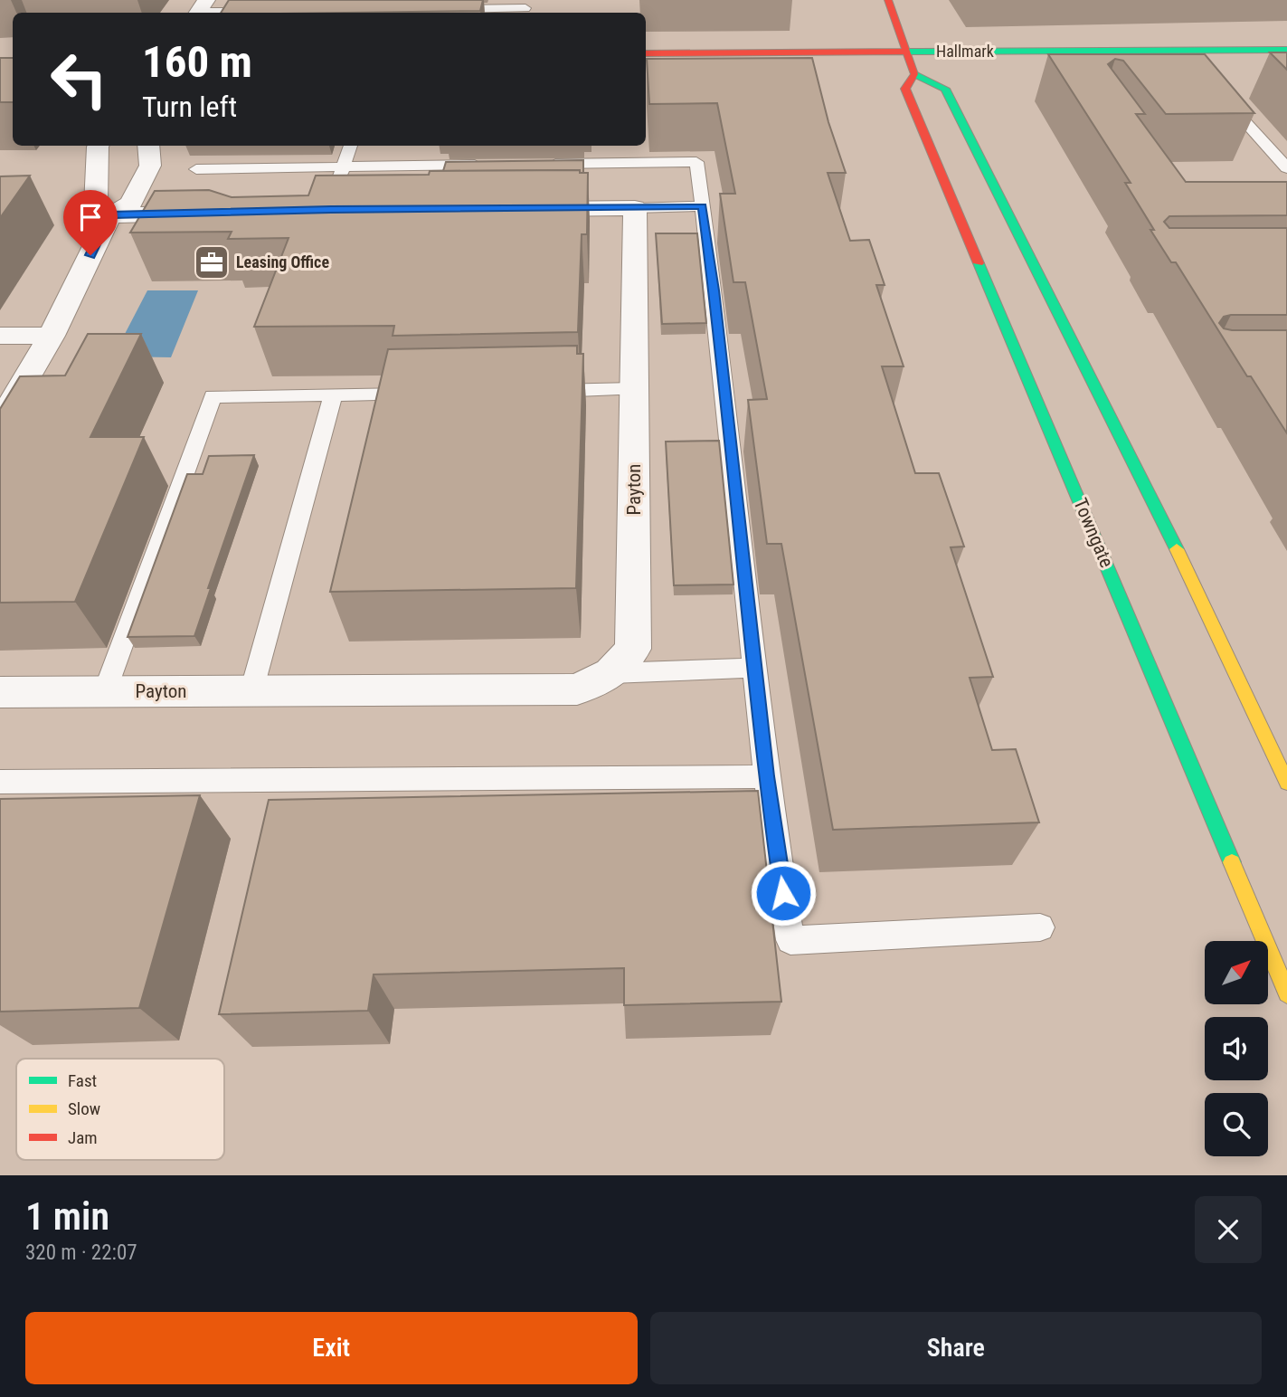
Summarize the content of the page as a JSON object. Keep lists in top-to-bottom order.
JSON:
{
  "streets": {
    "street": ["Hallmark", "Payton", "Towngate"]
  },
  "crossings": [
    ["Hallmark", "Towngate"]
  ],
  "places": {
    "office": ["Leasing Office"]
  },
  "legend": ["Fast", "Slow", "Jam"],
  "north": "top right",
  "page": {
    "turn": ["160 m", "Turn left"],
    "heading": ["1 min", "320 m · 22:07"],
    "buttons": ["Exit", "Share"]
  }
}
